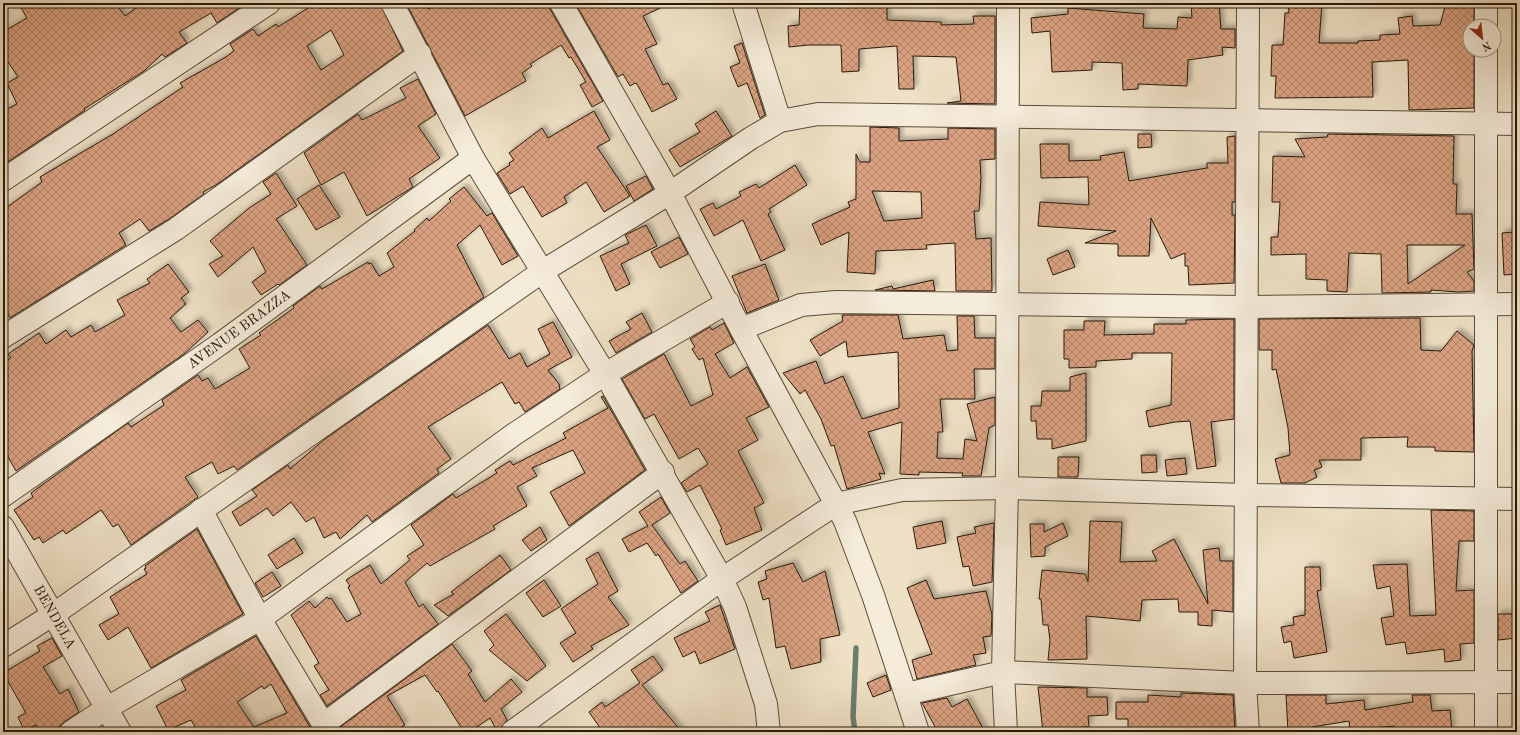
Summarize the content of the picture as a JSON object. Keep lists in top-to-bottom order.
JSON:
{
  "streets": {
    "street": ["AVENUE BRAZZA", "BENDELA"]
  },
  "north": "bottom right"
}
